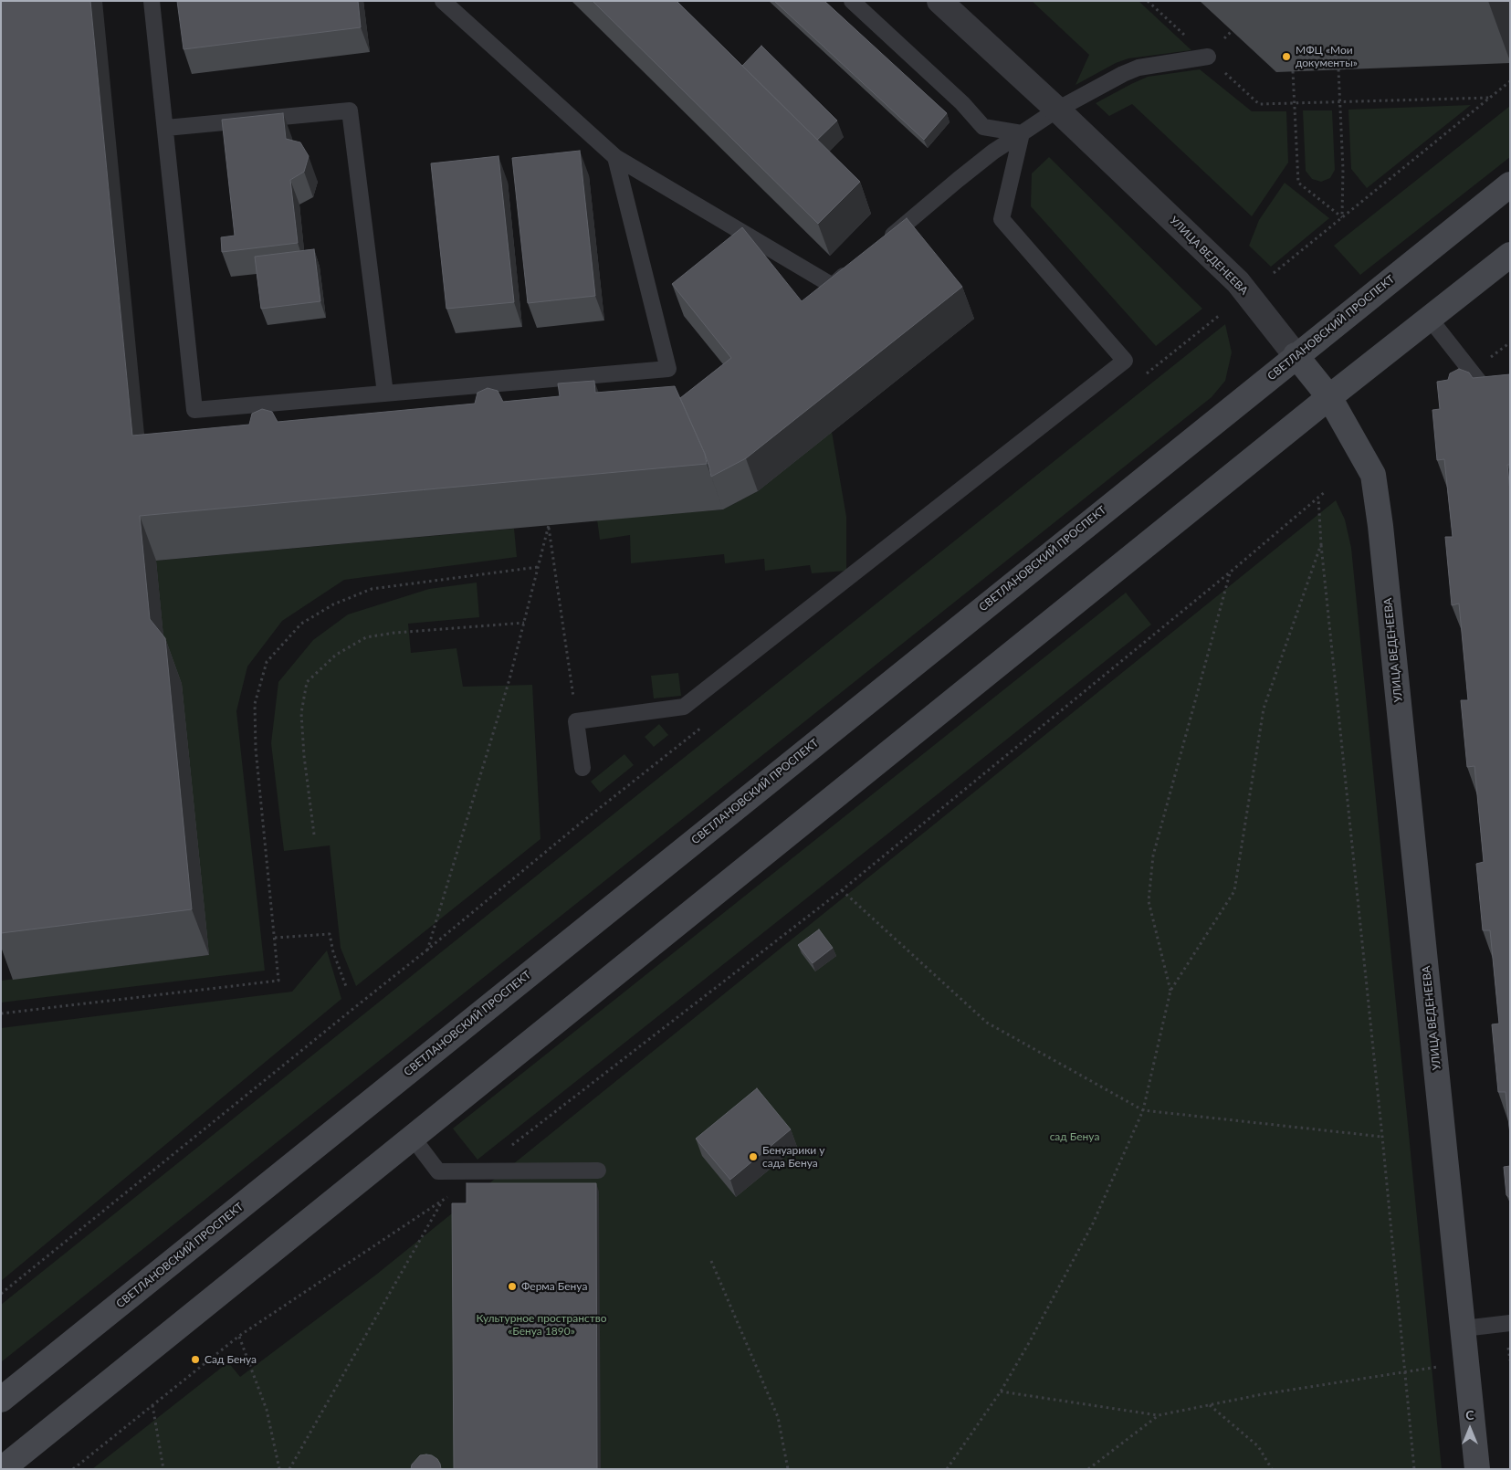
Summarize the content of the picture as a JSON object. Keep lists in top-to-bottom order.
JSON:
{
  "streets": {
    "main road": ["УЛИЦА ВЕДЕНЕЕВА", "СВЕТЛАНОВСКИЙ ПРОСПЕКТ"]
  },
  "crossings": [
    ["УЛИЦА ВЕДЕНЕЕВА", "СВЕТЛАНОВСКИЙ ПРОСПЕКТ"]
  ],
  "parks": ["сад Бенуа", "Культурное пространство «Бенуа 1890»"],
  "places": [
    "МФЦ «Мои документы»",
    "Бенуарики у сада Бенуа",
    "Ферма Бенуа",
    "Сад Бенуа"
  ],
  "north": "top"
}
